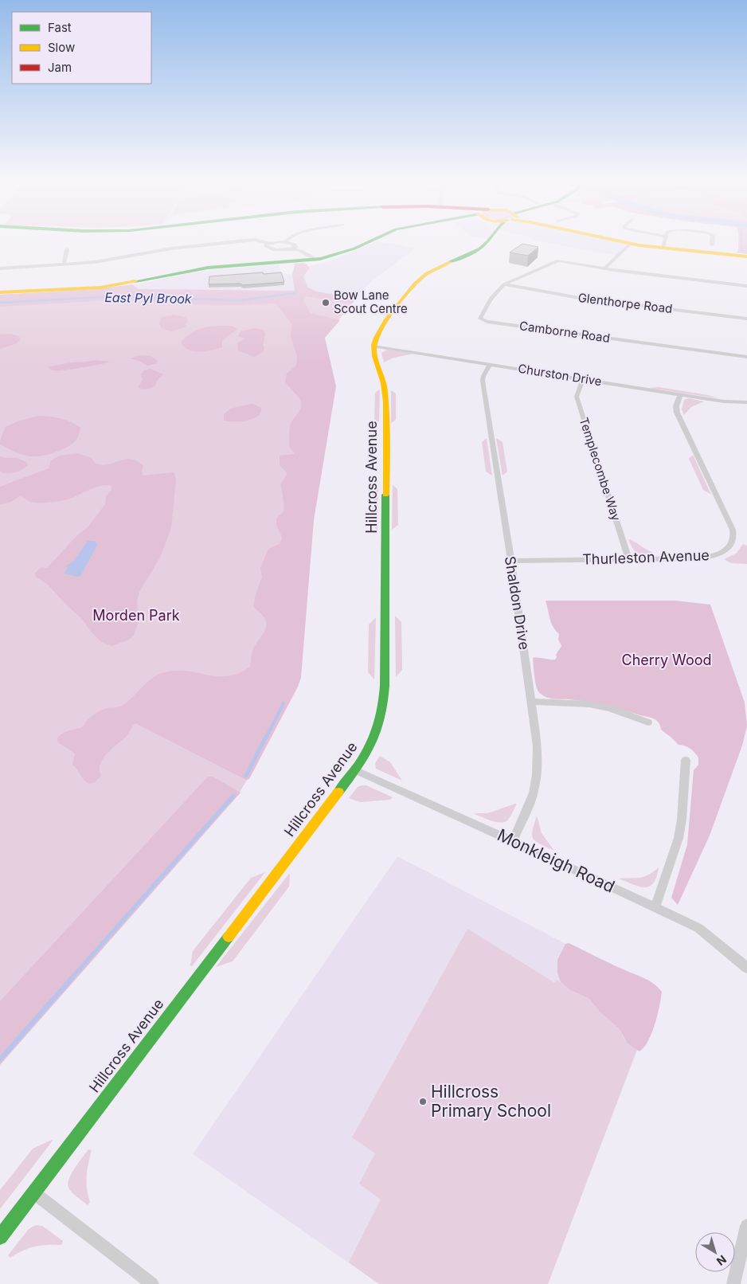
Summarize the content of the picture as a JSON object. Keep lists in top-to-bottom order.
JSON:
{
  "streets": {
    "street": [
      "Glenthorpe Road",
      "Camborne Road",
      "Churston Drive",
      "Templecombe Way",
      "Hillcross Avenue",
      "Thurleston Avenue",
      "Shaldon Drive",
      "Monkleigh Road"
    ]
  },
  "crossings": [
    ["Glenthorpe Road", "Camborne Road"],
    ["Churston Drive", "Templecombe Way"],
    ["Churston Drive", "Hillcross Avenue"],
    ["Churston Drive", "Thurleston Avenue"],
    ["Churston Drive", "Shaldon Drive"],
    ["Templecombe Way", "Thurleston Avenue"],
    ["Hillcross Avenue", "Monkleigh Road"],
    ["Thurleston Avenue", "Shaldon Drive"],
    ["Shaldon Drive", "Monkleigh Road"]
  ],
  "water": ["East Pyl Brook"],
  "parks": ["Morden Park", "Cherry Wood"],
  "places": ["Bow Lane Scout Centre", "Hillcross Primary School"],
  "legend": ["Fast", "Slow", "Jam"],
  "north": "bottom right"
}
